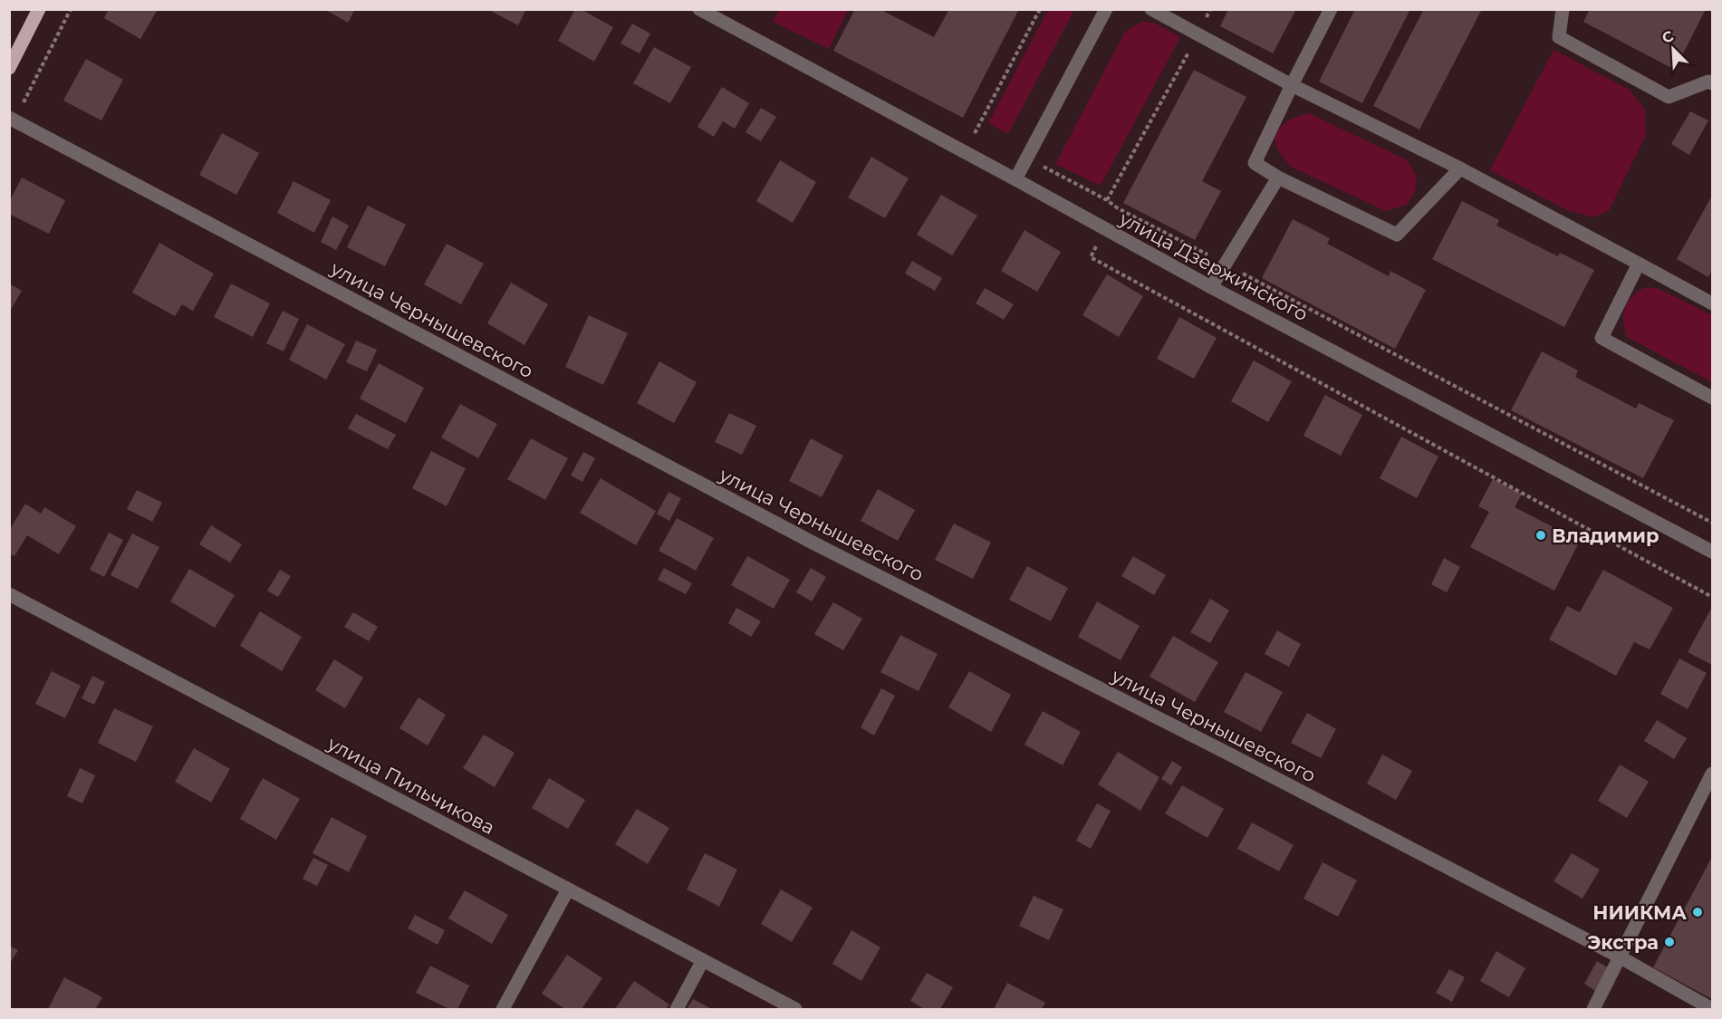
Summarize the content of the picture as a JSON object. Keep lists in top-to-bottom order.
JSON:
{
  "streets": {
    "street": ["улица Дзержинского", "улица Чернышевского", "улица Пильчикова"]
  },
  "places": ["Владимир", "НИИКМА", "Экстра"],
  "north": "top left"
}
